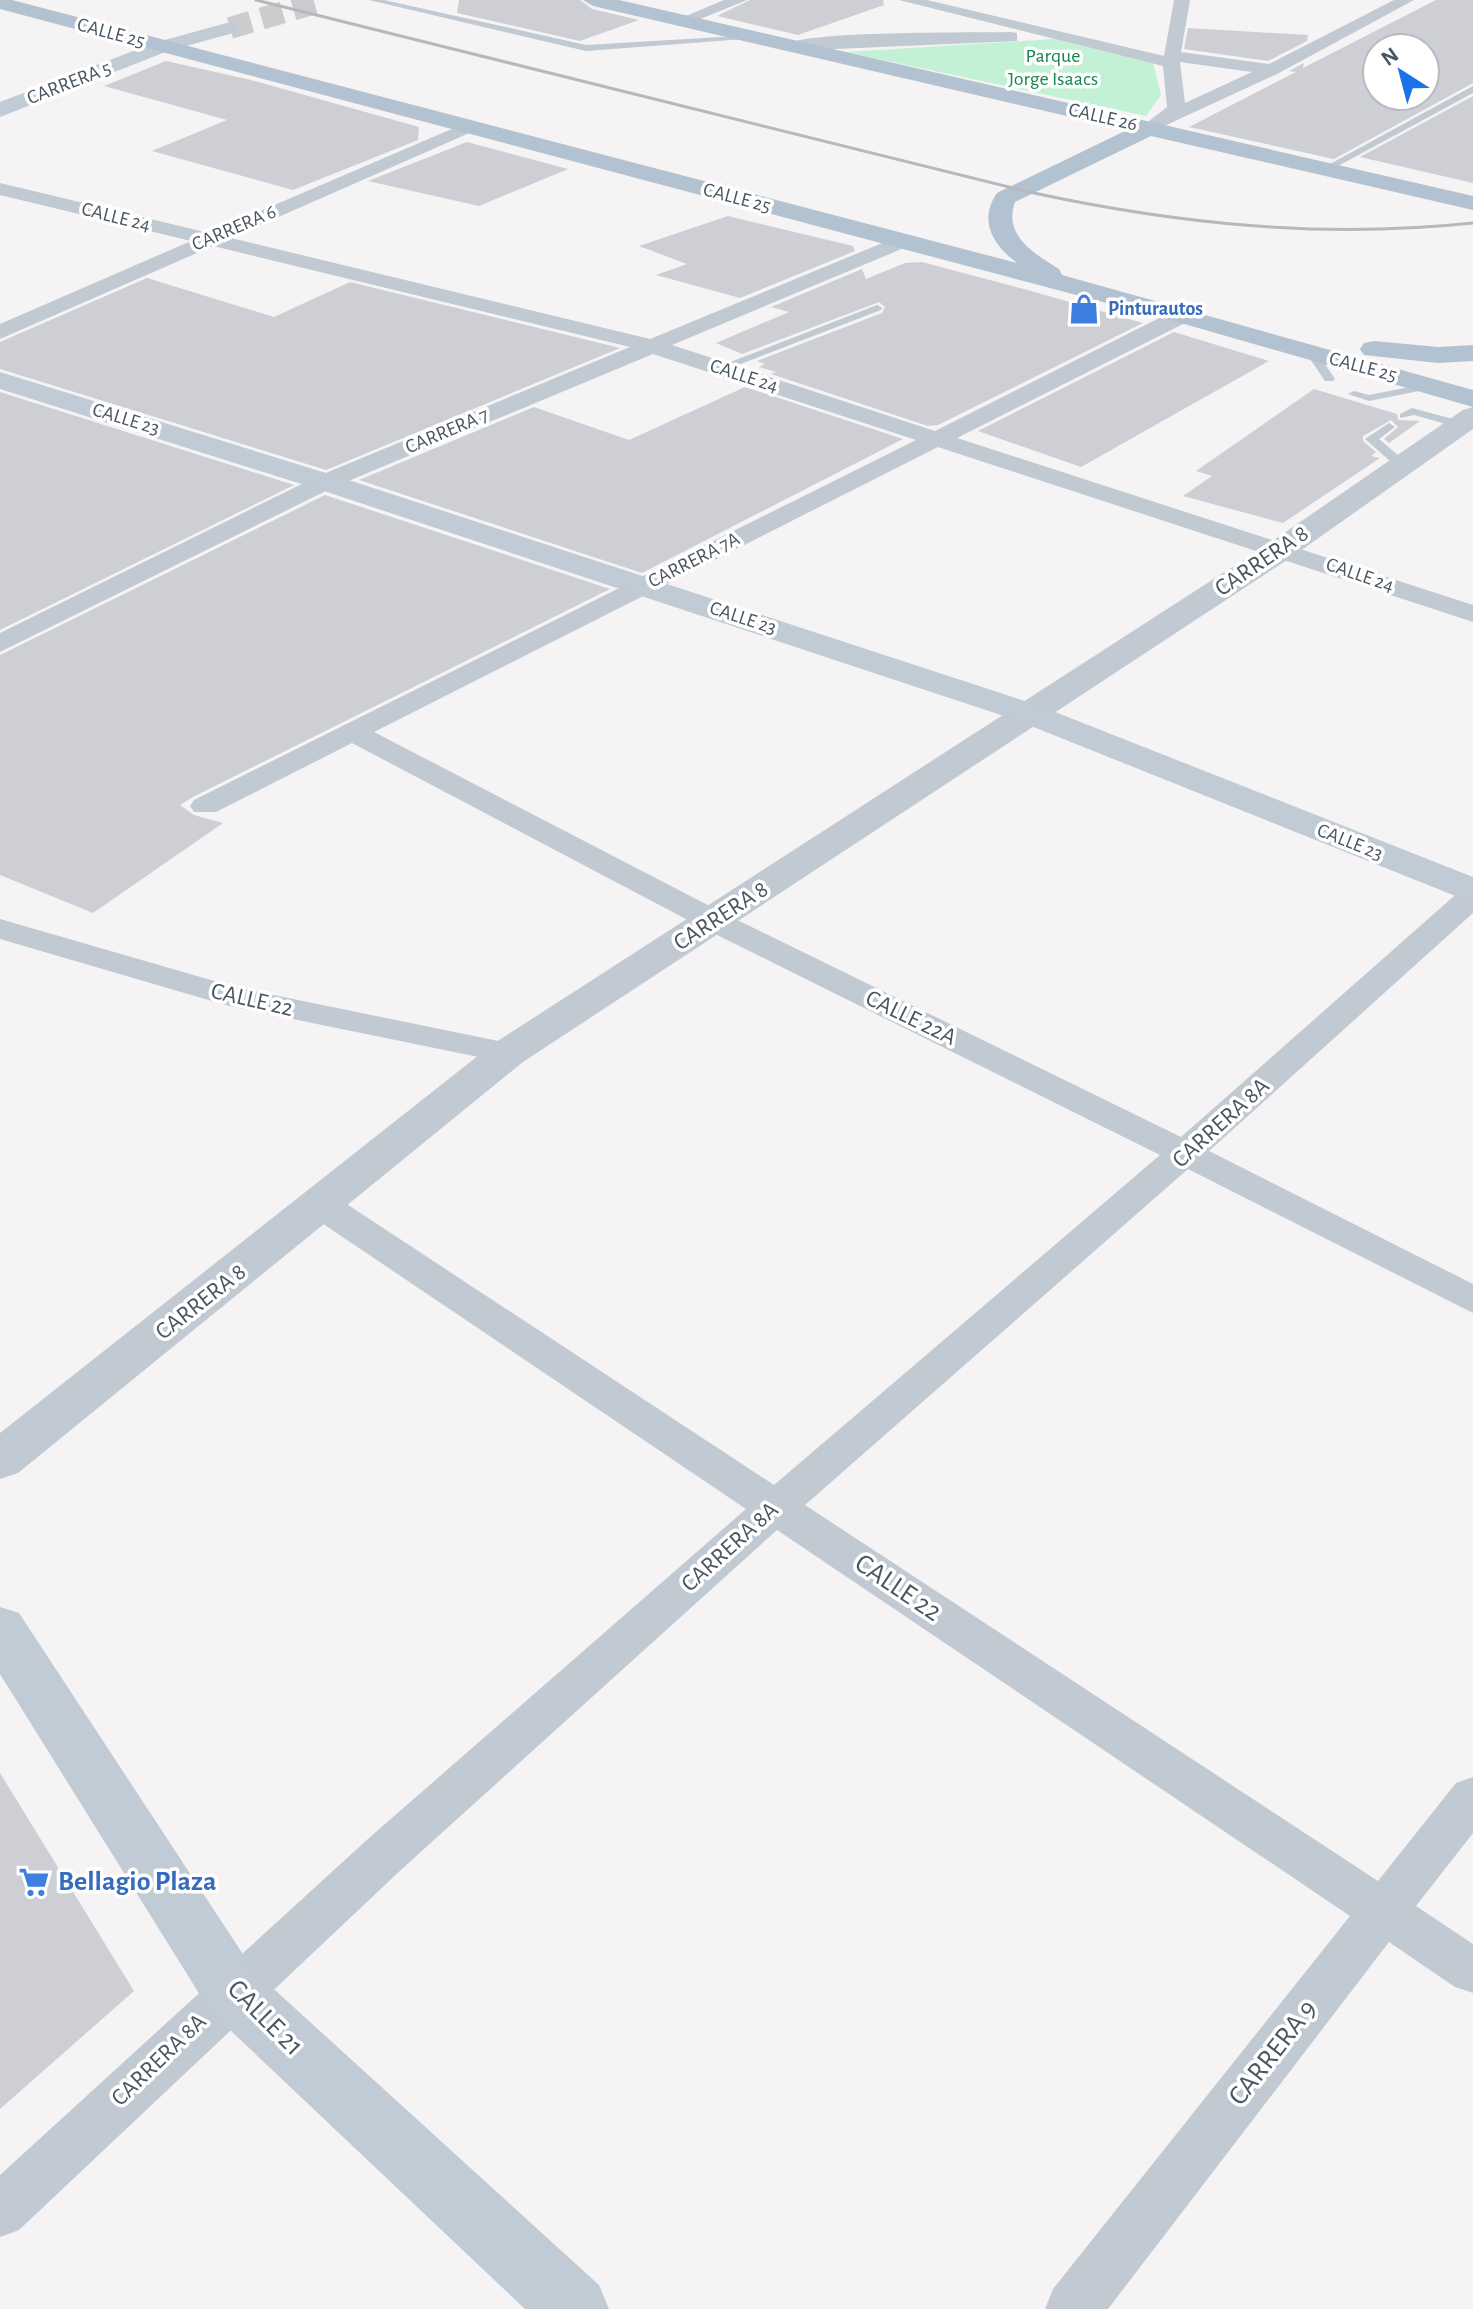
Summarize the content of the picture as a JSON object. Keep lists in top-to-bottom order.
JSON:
{
  "streets": {
    "main road": [
      "CALLE 25",
      "CARRERA 5",
      "CALLE 26",
      "CALLE 23",
      "CALLE 21"
    ],
    "street": [
      "CALLE 24",
      "CARRERA 6",
      "CARRERA 7",
      "CARRERA 7A",
      "CARRERA 8",
      "CALLE 22",
      "CALLE 22A",
      "CARRERA 8A",
      "CARRERA 9"
    ]
  },
  "crossings": [
    ["CALLE 25", "CARRERA 5"],
    ["CALLE 25", "CARRERA 6"],
    ["CALLE 25", "CARRERA 7"],
    ["CALLE 25", "CARRERA 7A"],
    ["CALLE 25", "CARRERA 8"],
    ["CALLE 24", "CARRERA 6"],
    ["CALLE 24", "CARRERA 7"],
    ["CALLE 24", "CARRERA 7A"],
    ["CALLE 24", "CARRERA 8"],
    ["CALLE 23", "CARRERA 7"],
    ["CALLE 23", "CARRERA 7A"],
    ["CALLE 23", "CARRERA 8"],
    ["CALLE 23", "CARRERA 8A"],
    ["CARRERA 7A", "CALLE 22A"],
    ["CARRERA 8", "CALLE 22"],
    ["CARRERA 8", "CALLE 22A"],
    ["CALLE 22", "CARRERA 8A"],
    ["CALLE 22", "CARRERA 9"],
    ["CALLE 22A", "CARRERA 8A"],
    ["CARRERA 8A", "CALLE 21"]
  ],
  "parks": ["Parque Jorge Isaacs"],
  "places": {
    "shop": ["Pinturautos"],
    "supermarket": ["Bellagio Plaza"]
  },
  "north": "top left"
}
